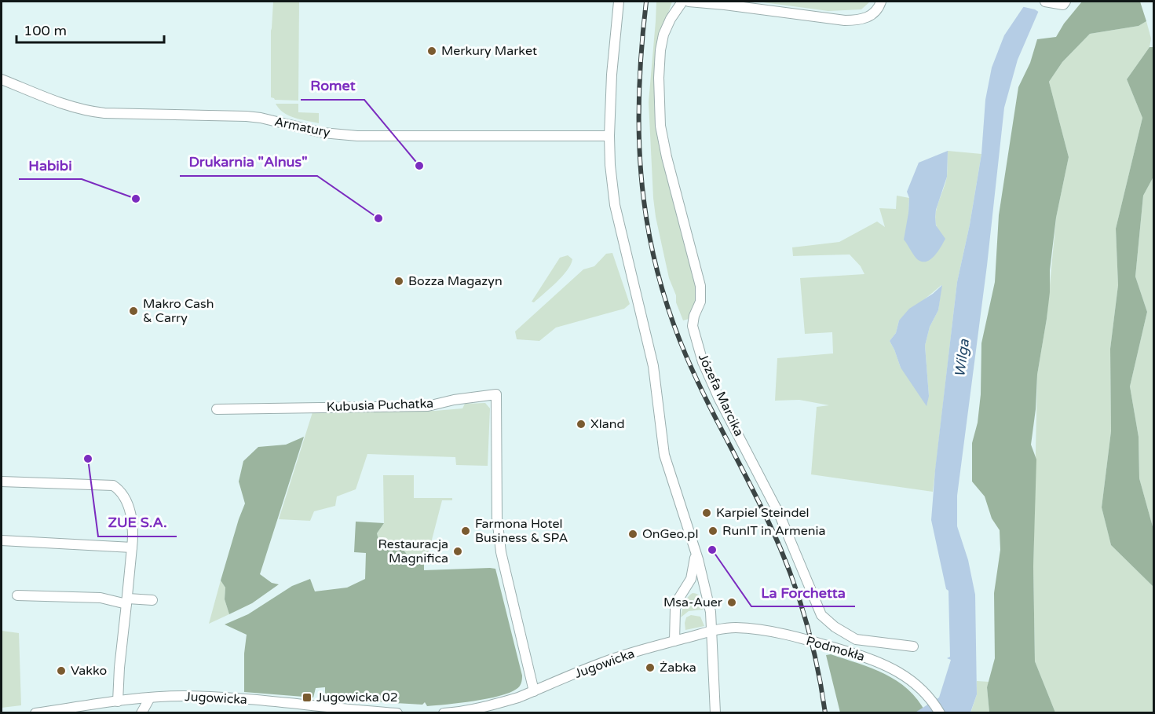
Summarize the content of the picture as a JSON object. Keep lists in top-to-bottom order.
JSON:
{
  "streets": {
    "street": [
      "Armatury",
      "Józefa Marcika",
      "Kubusia Puchatka",
      "Podmokła",
      "Jugowicka"
    ]
  },
  "crossings": [
    ["Kubusia Puchatka", "Jugowicka"],
    ["Podmokła", "Jugowicka"]
  ],
  "water": ["Wilga"],
  "places": {
    "other": [
      "Merkury Market",
      "Romet",
      "Habibi",
      "Drukarnia \"Alnus\"",
      "Bozza Magazyn",
      "Makro Cash & Carry",
      "Xland",
      "ZUE S.A.",
      "Karpiel Steindel",
      "Farmona Hotel Business & SPA",
      "RunIT in Armenia",
      "OnGeo.pl",
      "La Forchetta",
      "Restauracja Magnifica",
      "Msa-Auer",
      "Żabka",
      "Vakko"
    ],
    "transit": ["Jugowicka 02"]
  },
  "scale_bar": "100 m"
}
